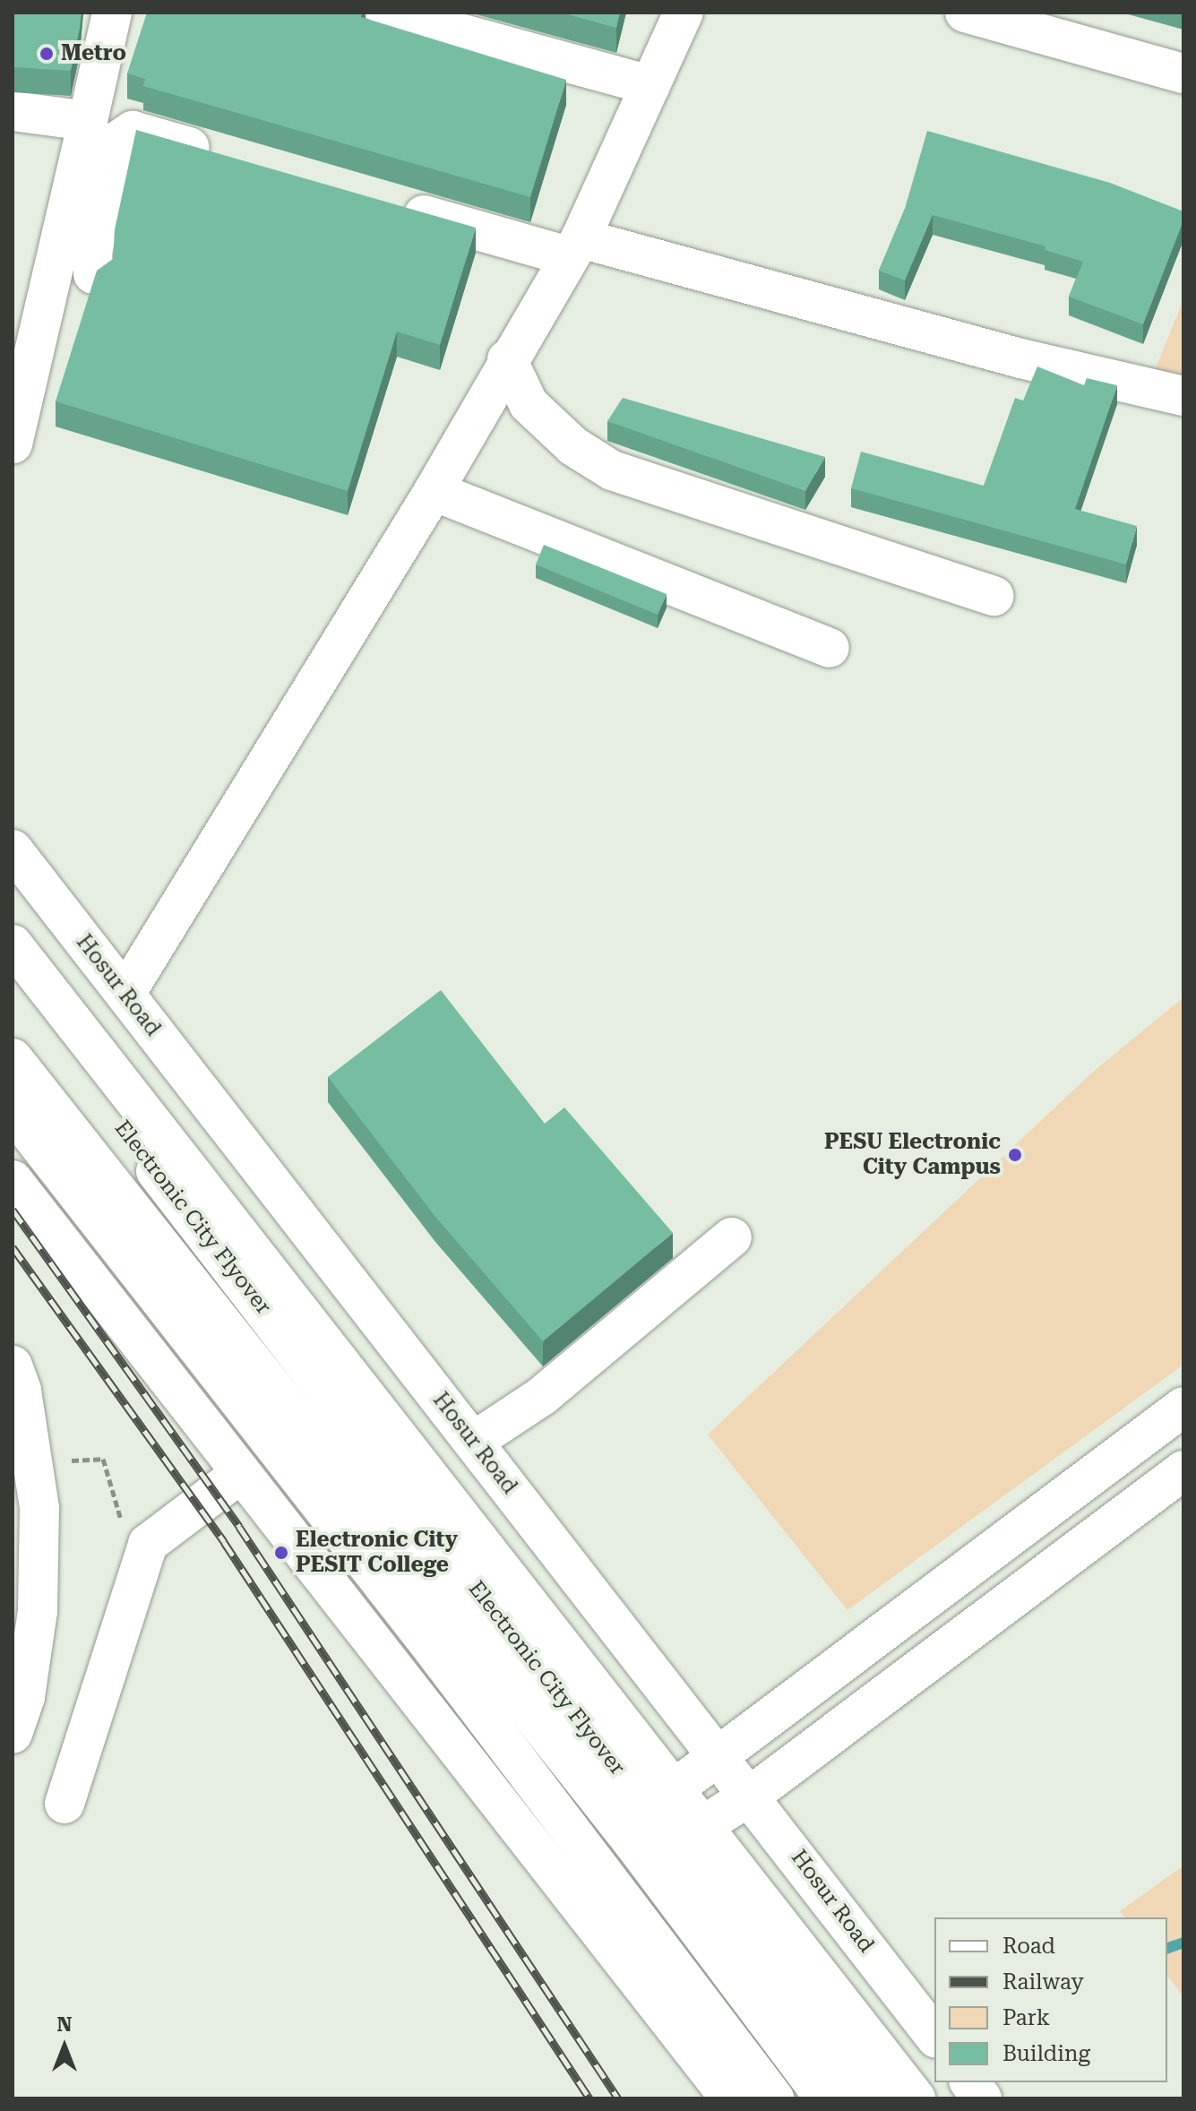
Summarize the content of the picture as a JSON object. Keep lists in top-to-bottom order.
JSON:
{
  "streets": {
    "main road": ["Hosur Road", "Electronic City Flyover"]
  },
  "places": ["Metro", "PESU Electronic City Campus", "Electronic City PESIT College"],
  "legend": [
    "Road",
    "Railway",
    "Park",
    "Building"
  ],
  "north": "top"
}
